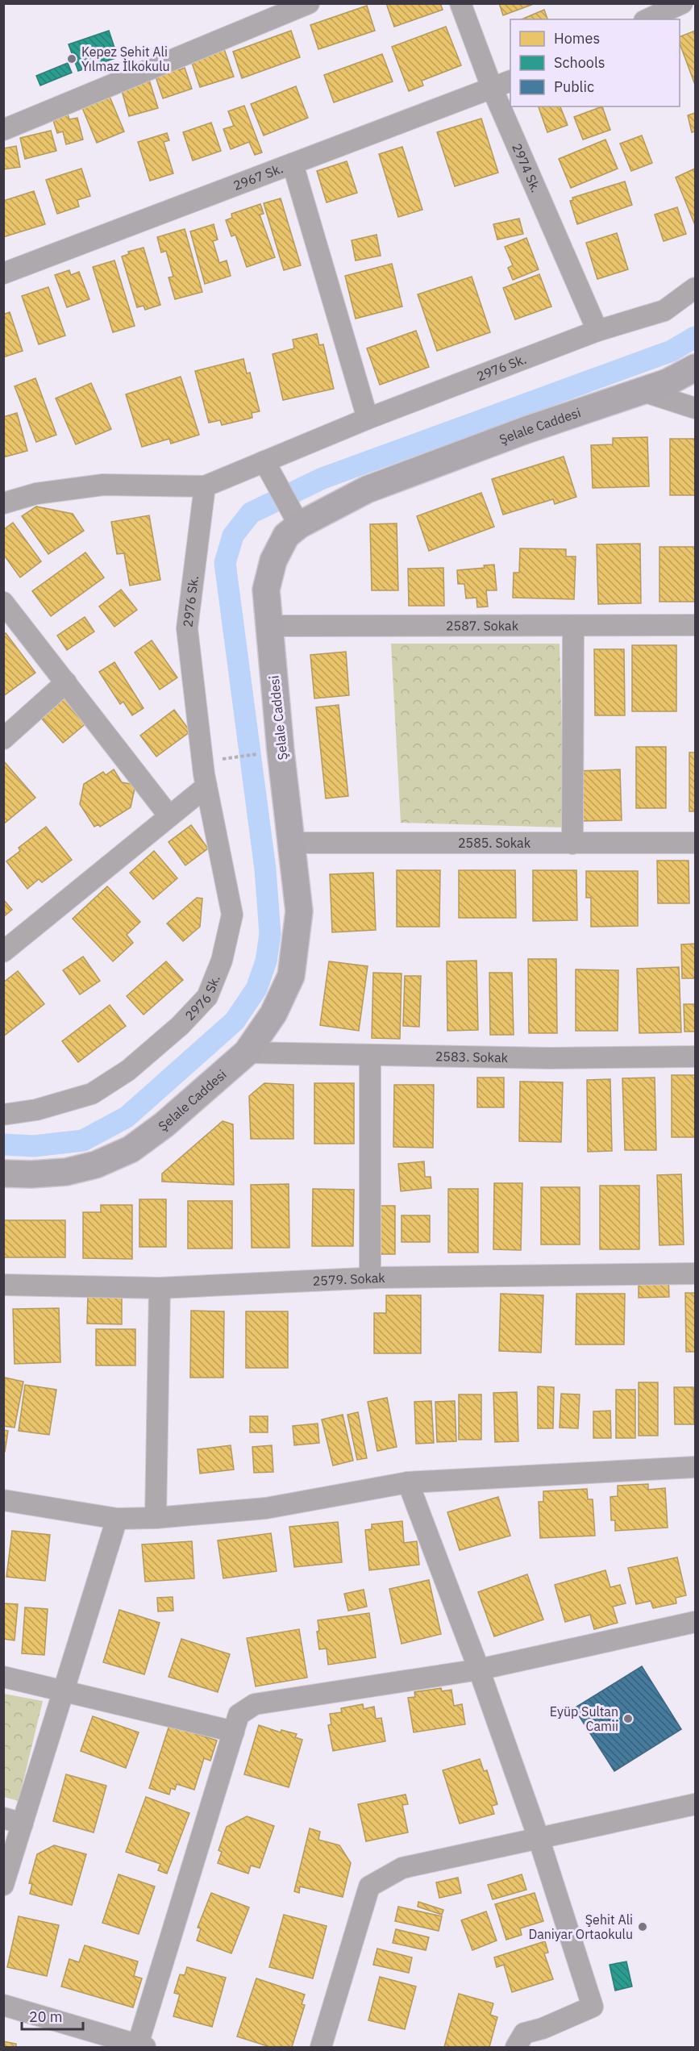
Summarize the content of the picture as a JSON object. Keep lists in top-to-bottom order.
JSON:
{
  "streets": {
    "street": [
      "2974 Sk.",
      "2967 Sk.",
      "2976 Sk.",
      "Şelale Caddesi",
      "2587. Sokak",
      "2585. Sokak",
      "2583. Sokak",
      "2579. Sokak"
    ]
  },
  "crossings": [
    ["2974 Sk.", "2967 Sk."],
    ["2974 Sk.", "2976 Sk."],
    ["Şelale Caddesi", "2587. Sokak"],
    ["Şelale Caddesi", "2585. Sokak"],
    ["Şelale Caddesi", "2583. Sokak"]
  ],
  "places": ["Kepez Şehit Ali Yılmaz İlkokulu", "Eyüp Sultan Camii", "Şehit Ali Daniyar Ortaokulu"],
  "legend": ["Homes", "Schools", "Public"],
  "scale_bar": "20 m"
}
